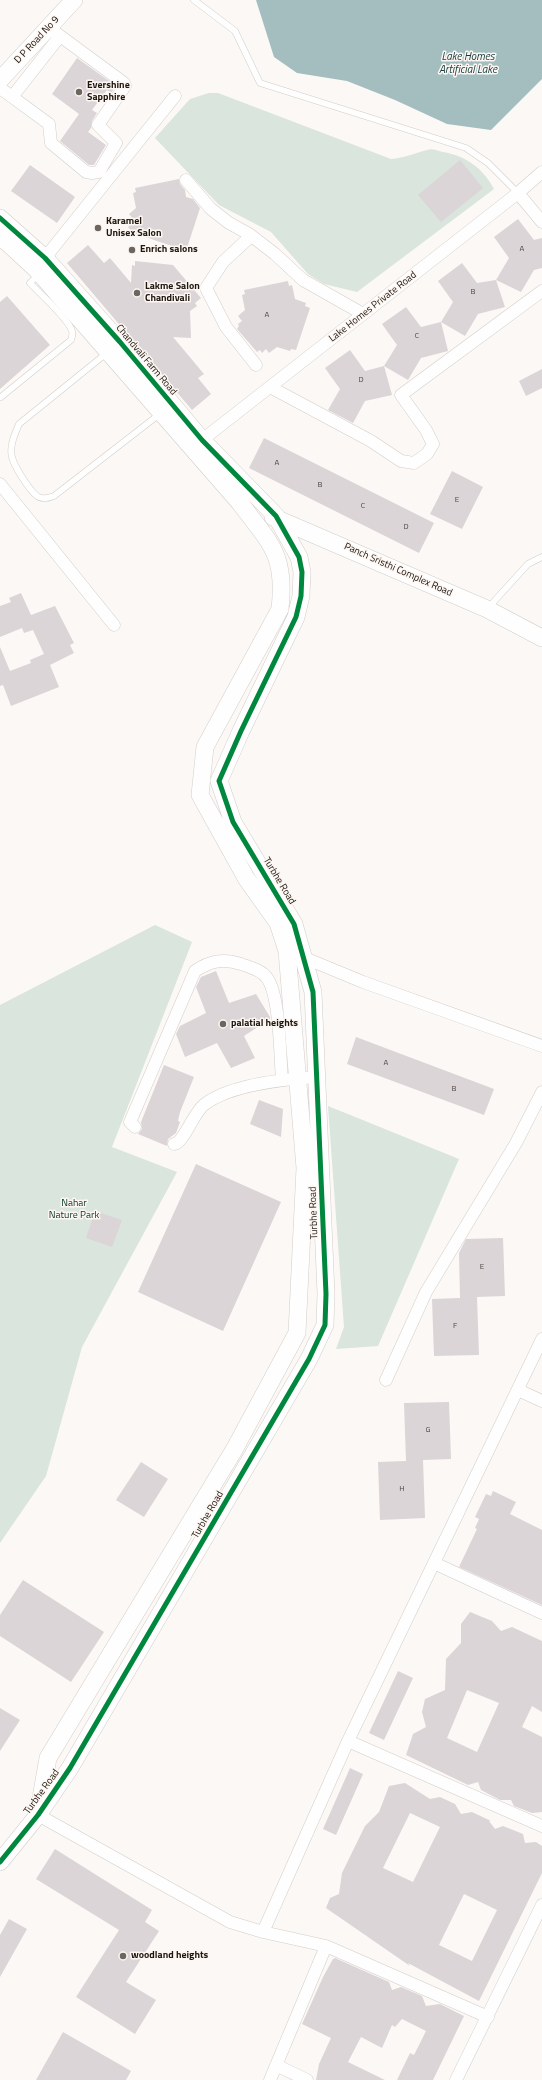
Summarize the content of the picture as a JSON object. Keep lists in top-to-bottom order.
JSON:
{
  "streets": {
    "street": [
      "D P Road No 9",
      "Lake Homes Private Road",
      "Chandvali Farm Road",
      "Panch Sristhi Complex Road",
      "Turbhe Road"
    ]
  },
  "crossings": [
    ["Lake Homes Private Road", "Chandvali Farm Road"],
    ["Chandvali Farm Road", "Panch Sristhi Complex Road"],
    ["Chandvali Farm Road", "Turbhe Road"],
    ["Panch Sristhi Complex Road", "Turbhe Road"]
  ],
  "water": ["Lake Homes Artificial Lake"],
  "parks": ["Nahar Nature Park"],
  "places": [
    "Evershine Sapphire",
    "Karamel Unisex Salon",
    "Enrich salons",
    "Lakme Salon Chandivali",
    "palatial heights",
    "woodland heights"
  ],
  "house_numbers": [
    "A",
    "B",
    "A",
    "C",
    "D",
    "A",
    "B",
    "E",
    "C",
    "D",
    "A",
    "B",
    "E",
    "F",
    "G",
    "H"
  ]
}
